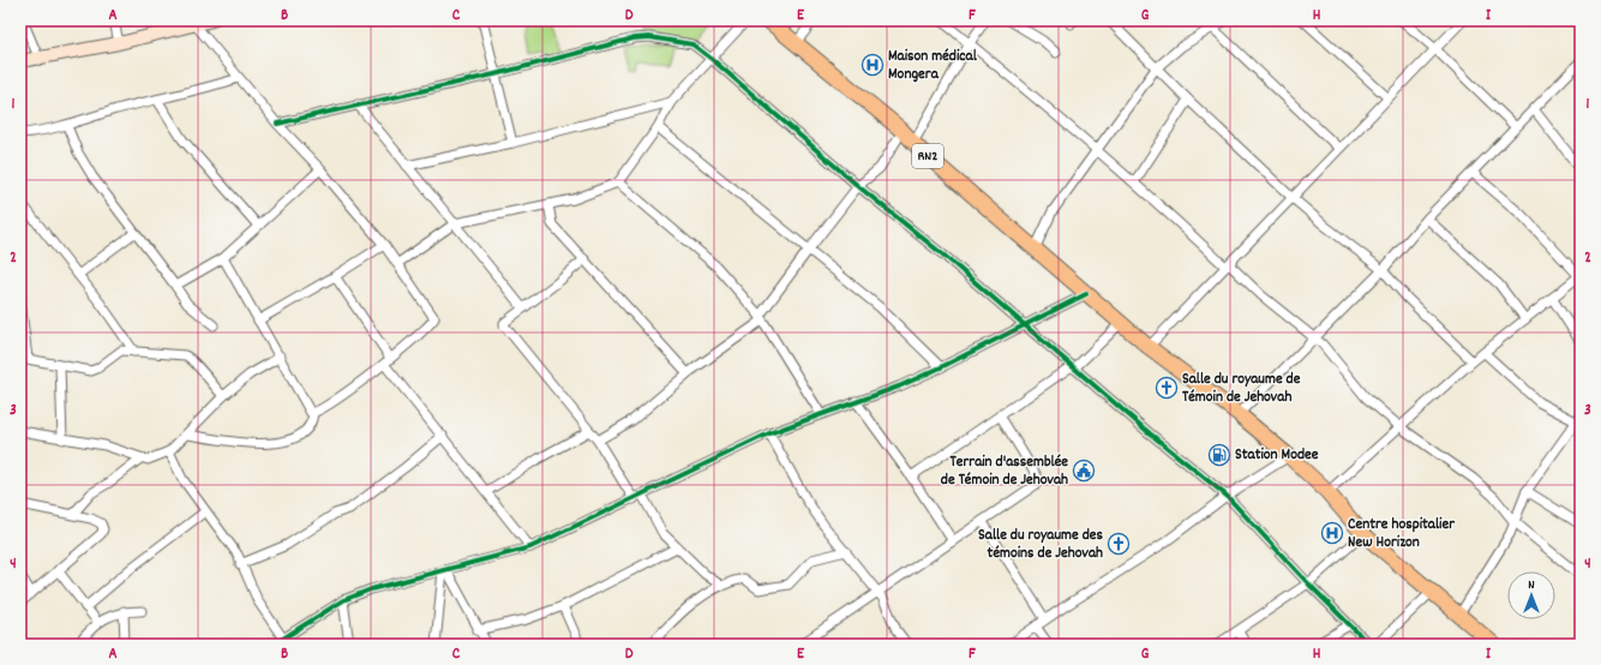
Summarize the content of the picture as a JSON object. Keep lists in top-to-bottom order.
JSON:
{
  "streets": {
    "highway": ["RN2"]
  },
  "places": {
    "hospital": ["Maison médical Mongera", "Centre hospitalier New Horizon"],
    "church": ["Salle du royaume de Témoin de Jehovah", "Salle du royaume des témoins de Jehovah"],
    "fuel station": ["Station Modee"],
    "public building": ["Terrain d'assemblée de Témoin de Jehovah"]
  },
  "north": "top",
  "grid": {
    "columns": [
      "A",
      "B",
      "C",
      "D",
      "E",
      "F",
      "G",
      "H",
      "I"
    ],
    "rows": [
      "1",
      "2",
      "3",
      "4"
    ]
  }
}
